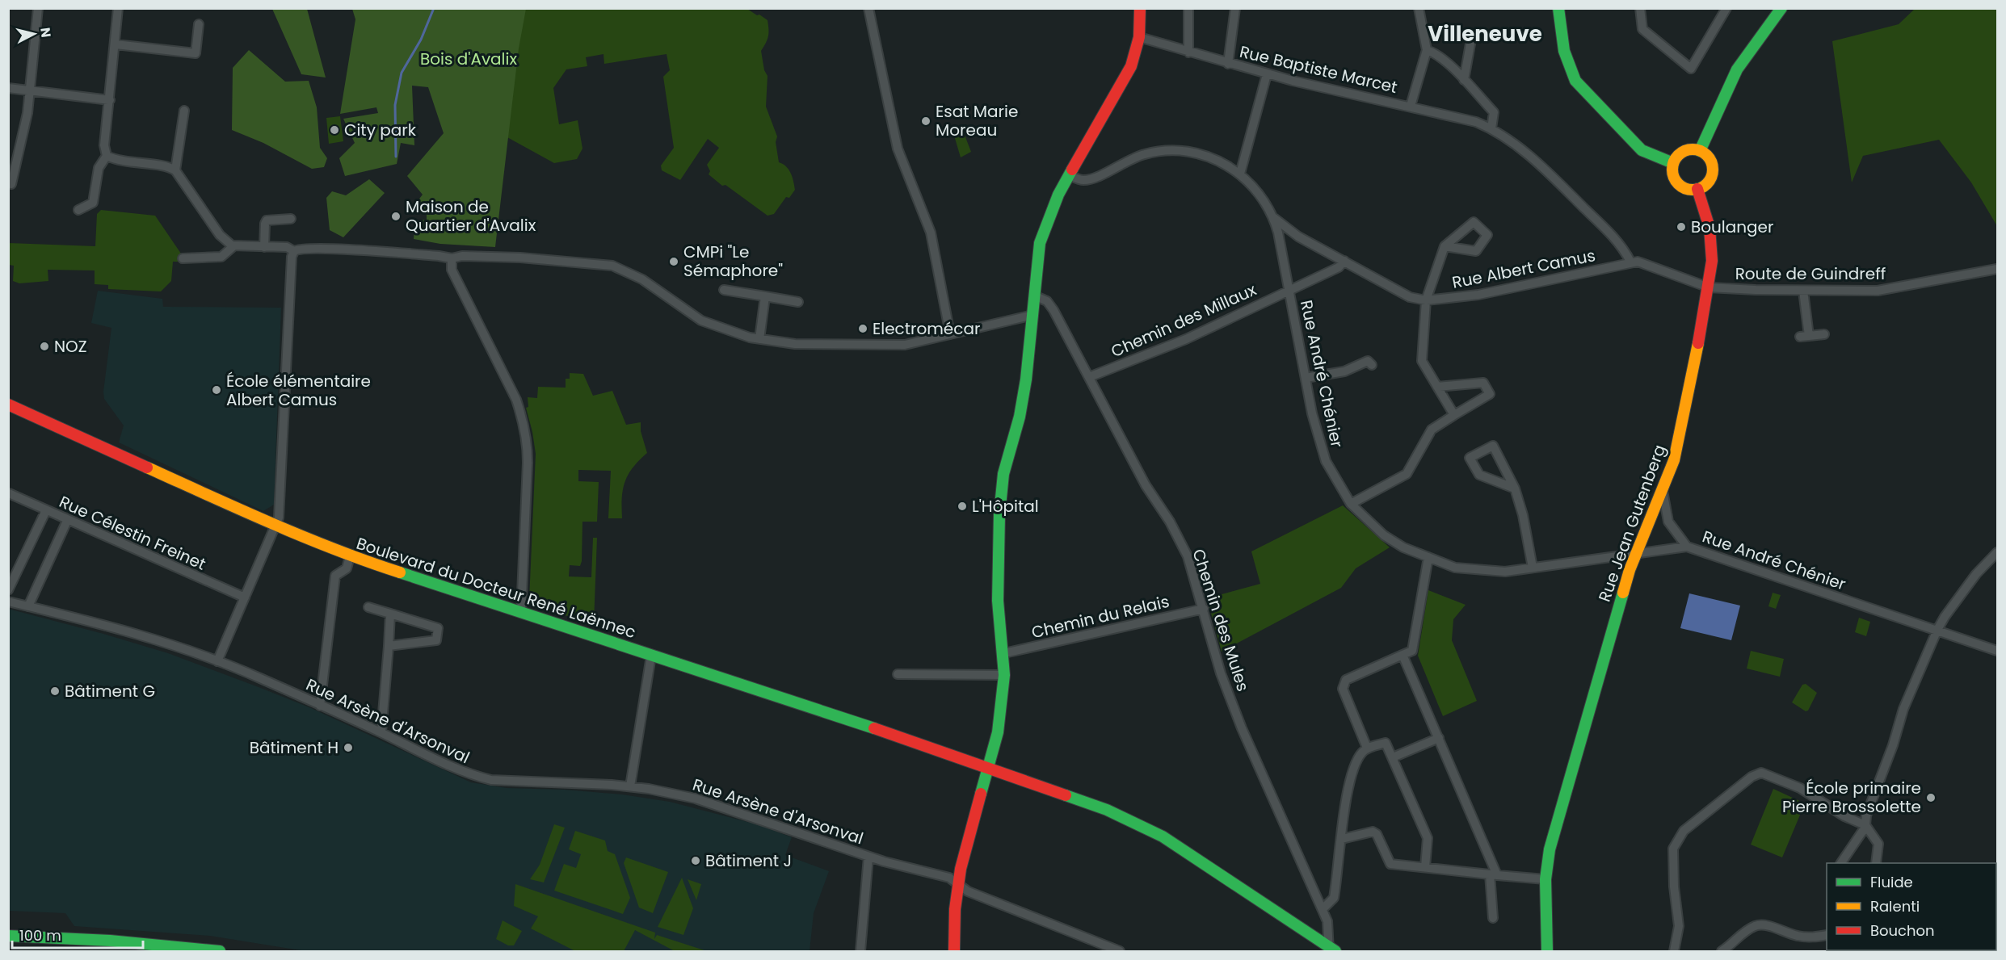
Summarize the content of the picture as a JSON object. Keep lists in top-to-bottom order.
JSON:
{
  "streets": {
    "street": [
      "Rue Baptiste Marcet",
      "Rue Albert Camus",
      "Route de Guindreff",
      "Chemin des Millaux",
      "Rue André Chénier",
      "Rue Jean Gutenberg",
      "Rue Célestin Freinet",
      "Boulevard du Docteur René Laënnec",
      "Chemin du Relais",
      "Chemin des Mules",
      "Rue Arsène d'Arsonval"
    ]
  },
  "crossings": [
    ["Rue Baptiste Marcet", "Rue Albert Camus"],
    ["Rue Albert Camus", "Chemin des Millaux"],
    ["Rue Albert Camus", "Rue André Chénier"],
    ["Route de Guindreff", "Rue Jean Gutenberg"],
    ["Chemin des Millaux", "Rue André Chénier"],
    ["Chemin des Millaux", "Chemin des Mules"],
    ["Rue André Chénier", "Rue Jean Gutenberg"],
    ["Boulevard du Docteur René Laënnec", "Chemin des Mules"],
    ["Chemin du Relais", "Chemin des Mules"]
  ],
  "districts": ["Villeneuve"],
  "parks": ["Bois d'Avalix"],
  "places": [
    "Esat Marie Moreau",
    "City park",
    "Maison de Quartier d'Avalix",
    "Boulanger",
    "CMPi \"Le Sémaphore\"",
    "Electromécar",
    "NOZ",
    "École élémentaire Albert Camus",
    "L'Hôpital",
    "Bâtiment G",
    "Bâtiment H",
    "École primaire Pierre Brossolette",
    "Bâtiment J"
  ],
  "legend": ["Fluide", "Ralenti", "Bouchon"],
  "scale_bar": "100 m",
  "north": "right"
}
